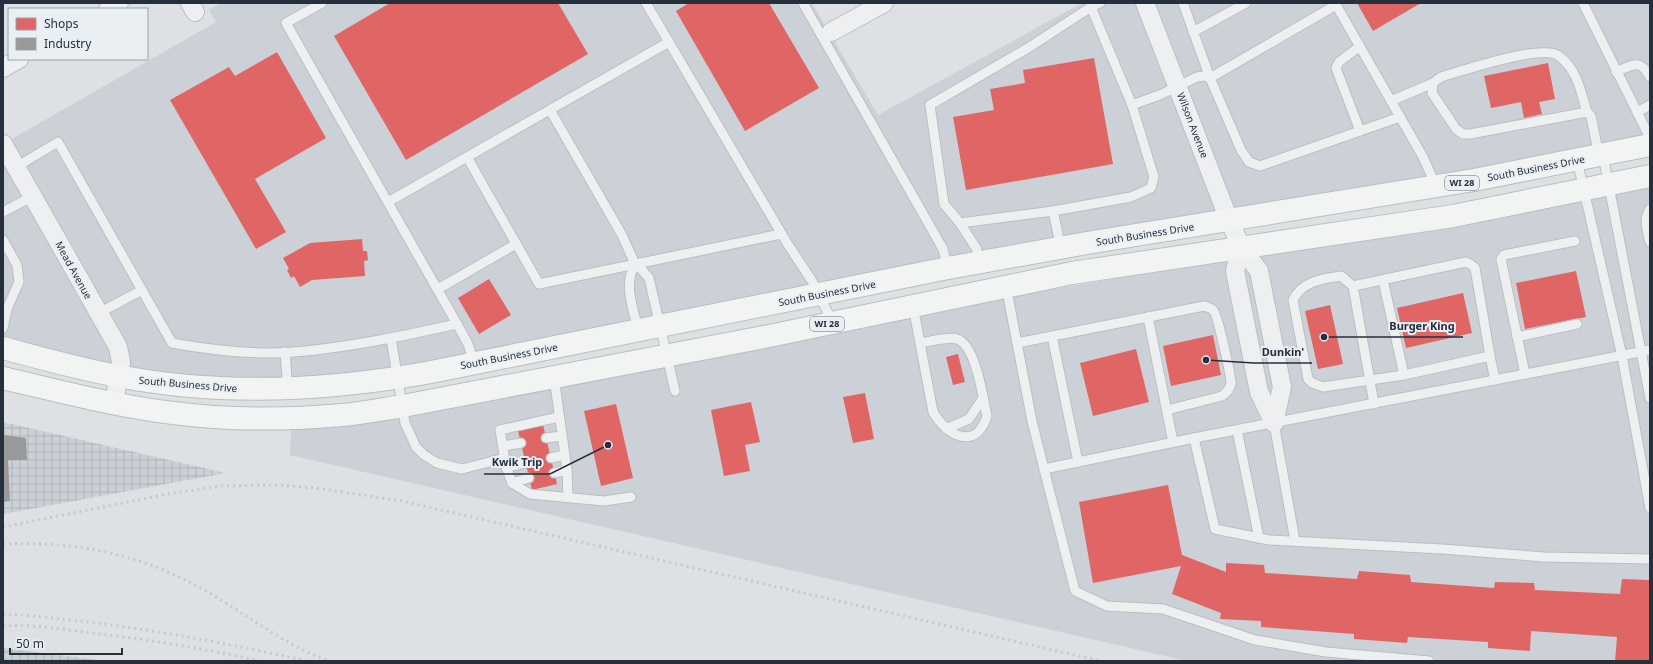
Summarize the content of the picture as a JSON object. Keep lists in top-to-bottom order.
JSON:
{
  "streets": {
    "main road": ["South Business Drive", "WI 28"],
    "street": ["Wilson Avenue", "Mead Avenue"]
  },
  "crossings": [
    ["Wilson Avenue", "South Business Drive"],
    ["Wilson Avenue", "WI 28"],
    ["South Business Drive", "Mead Avenue"],
    ["WI 28", "Mead Avenue"]
  ],
  "places": ["Burger King", "Dunkin'", "Kwik Trip"],
  "legend": ["Shops", "Industry"],
  "scale_bar": "50 m"
}
